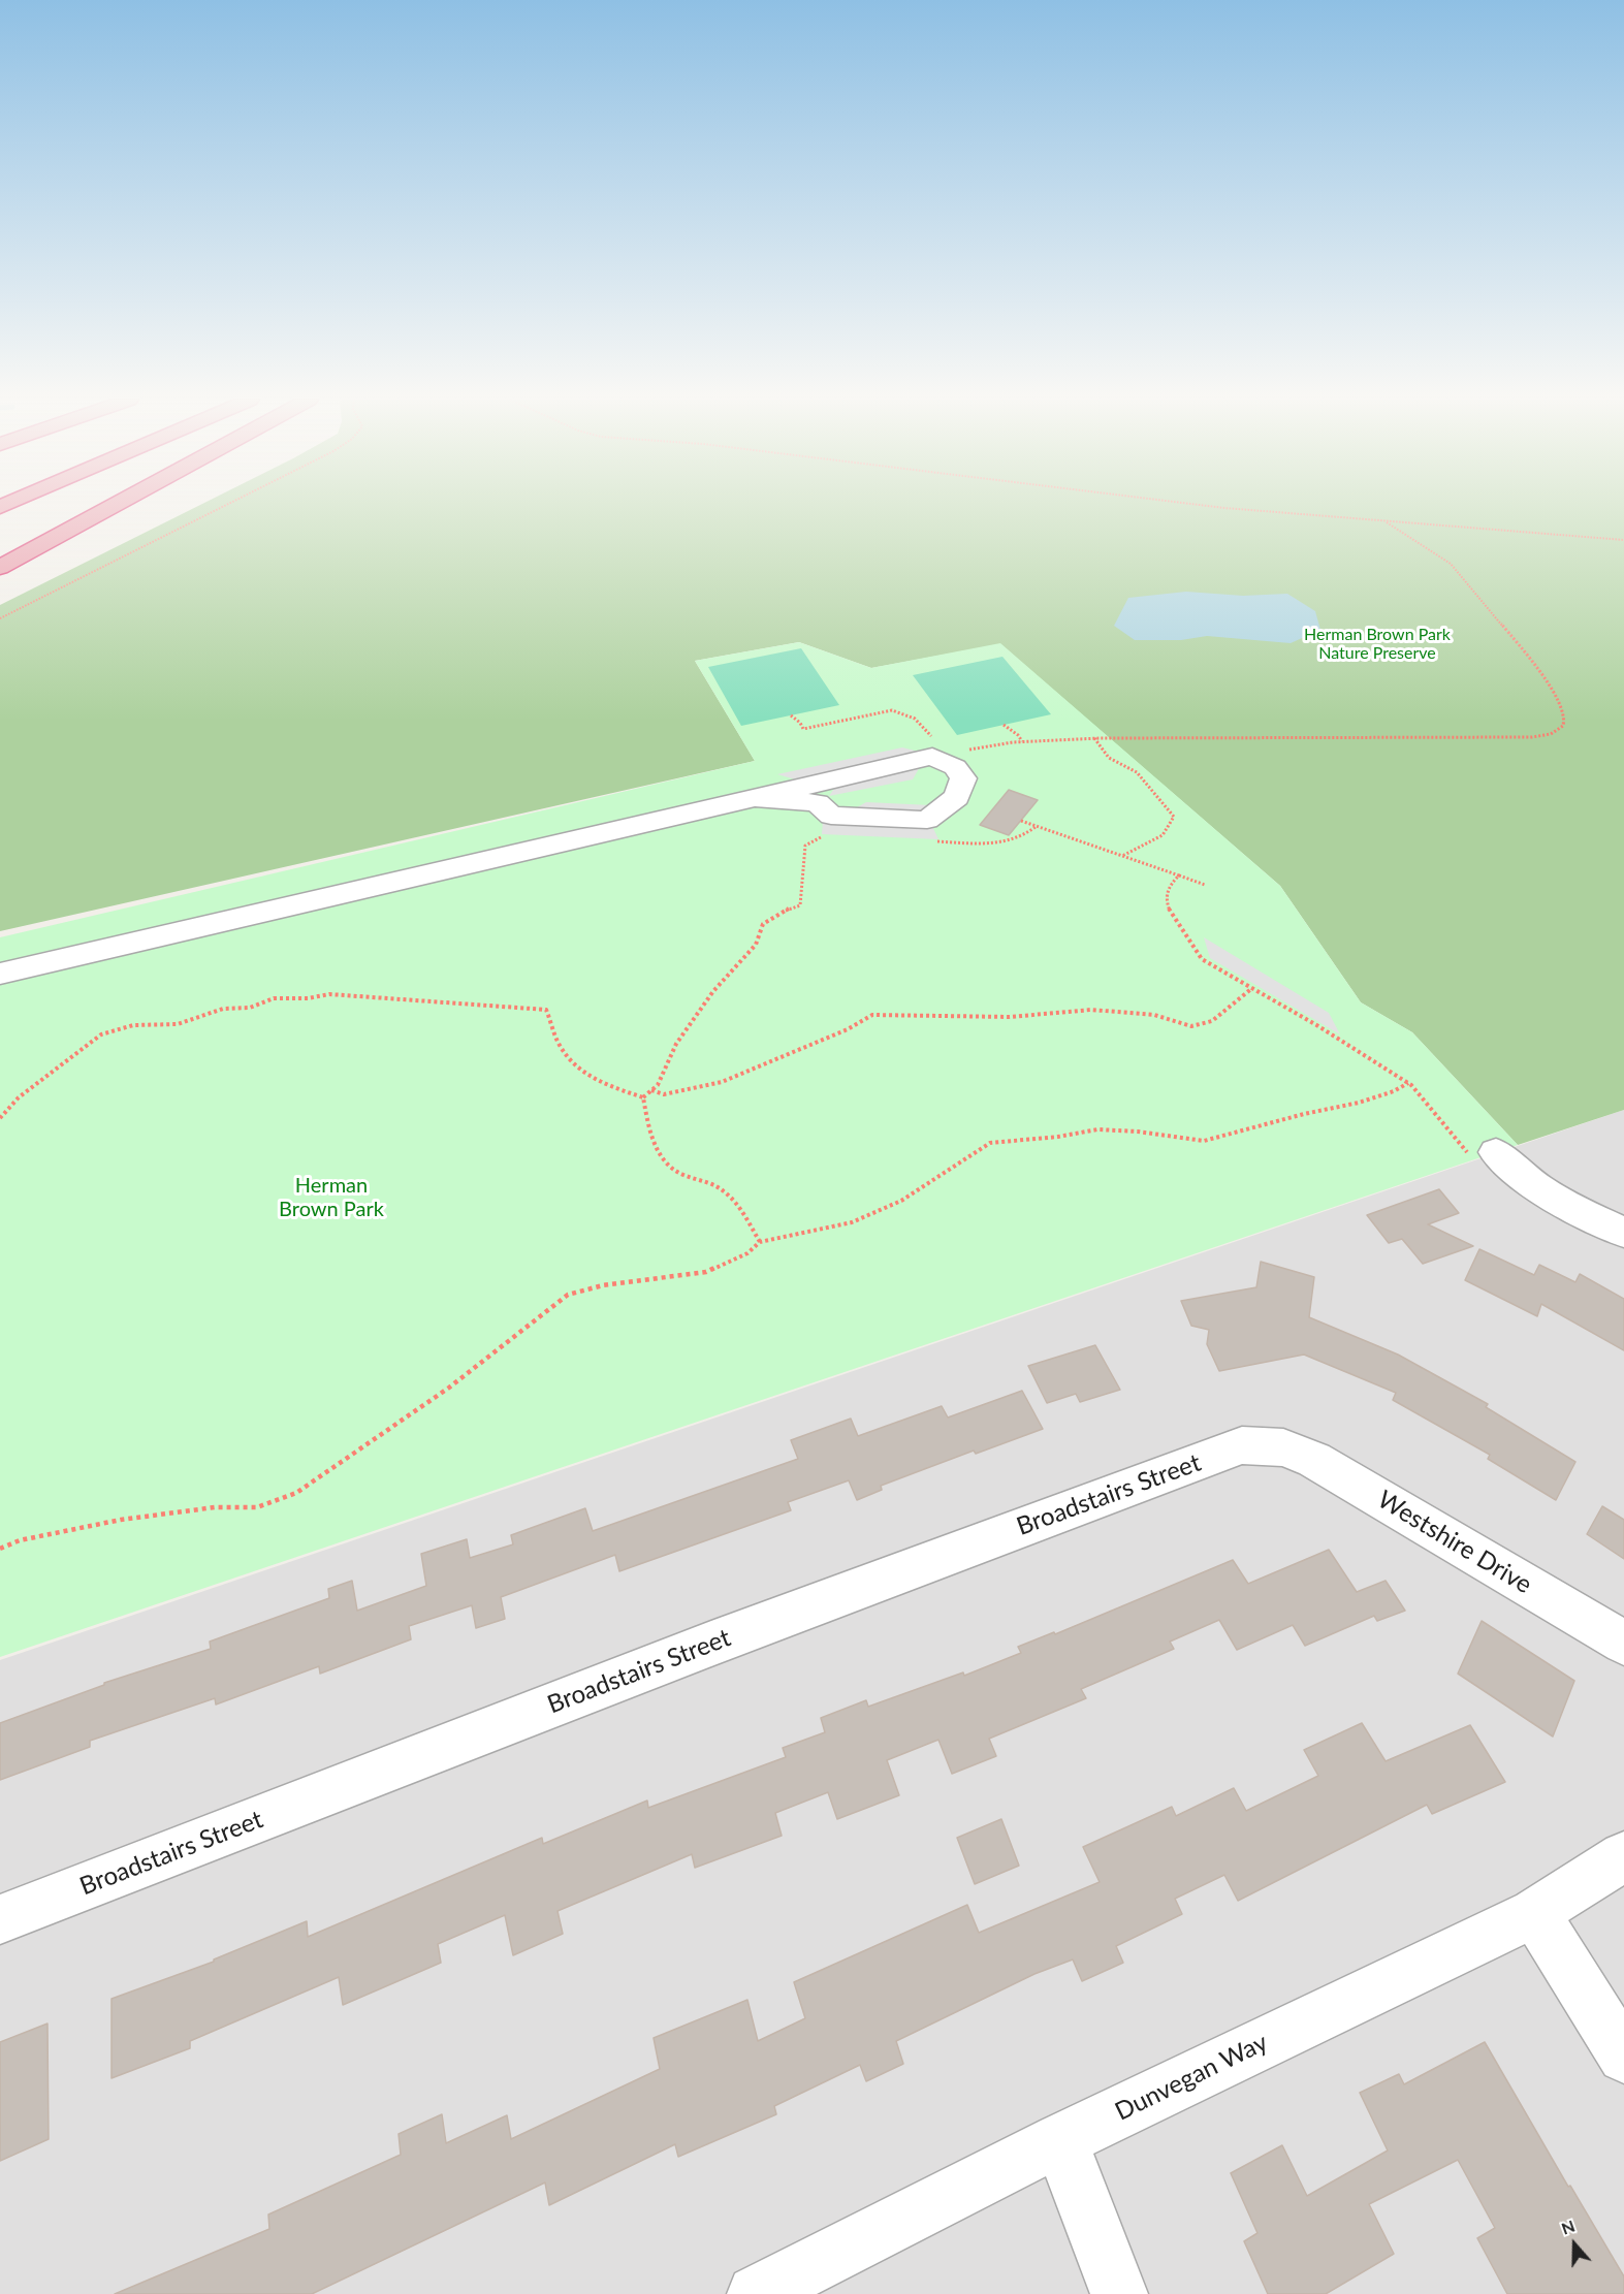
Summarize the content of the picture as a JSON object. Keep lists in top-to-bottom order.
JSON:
{
  "streets": {
    "street": ["Broadstairs Street", "Westshire Drive", "Dunvegan Way"]
  },
  "crossings": [
    ["Broadstairs Street", "Westshire Drive"]
  ],
  "parks": ["Herman Brown Park Nature Preserve", "Herman Brown Park"],
  "north": "top"
}
